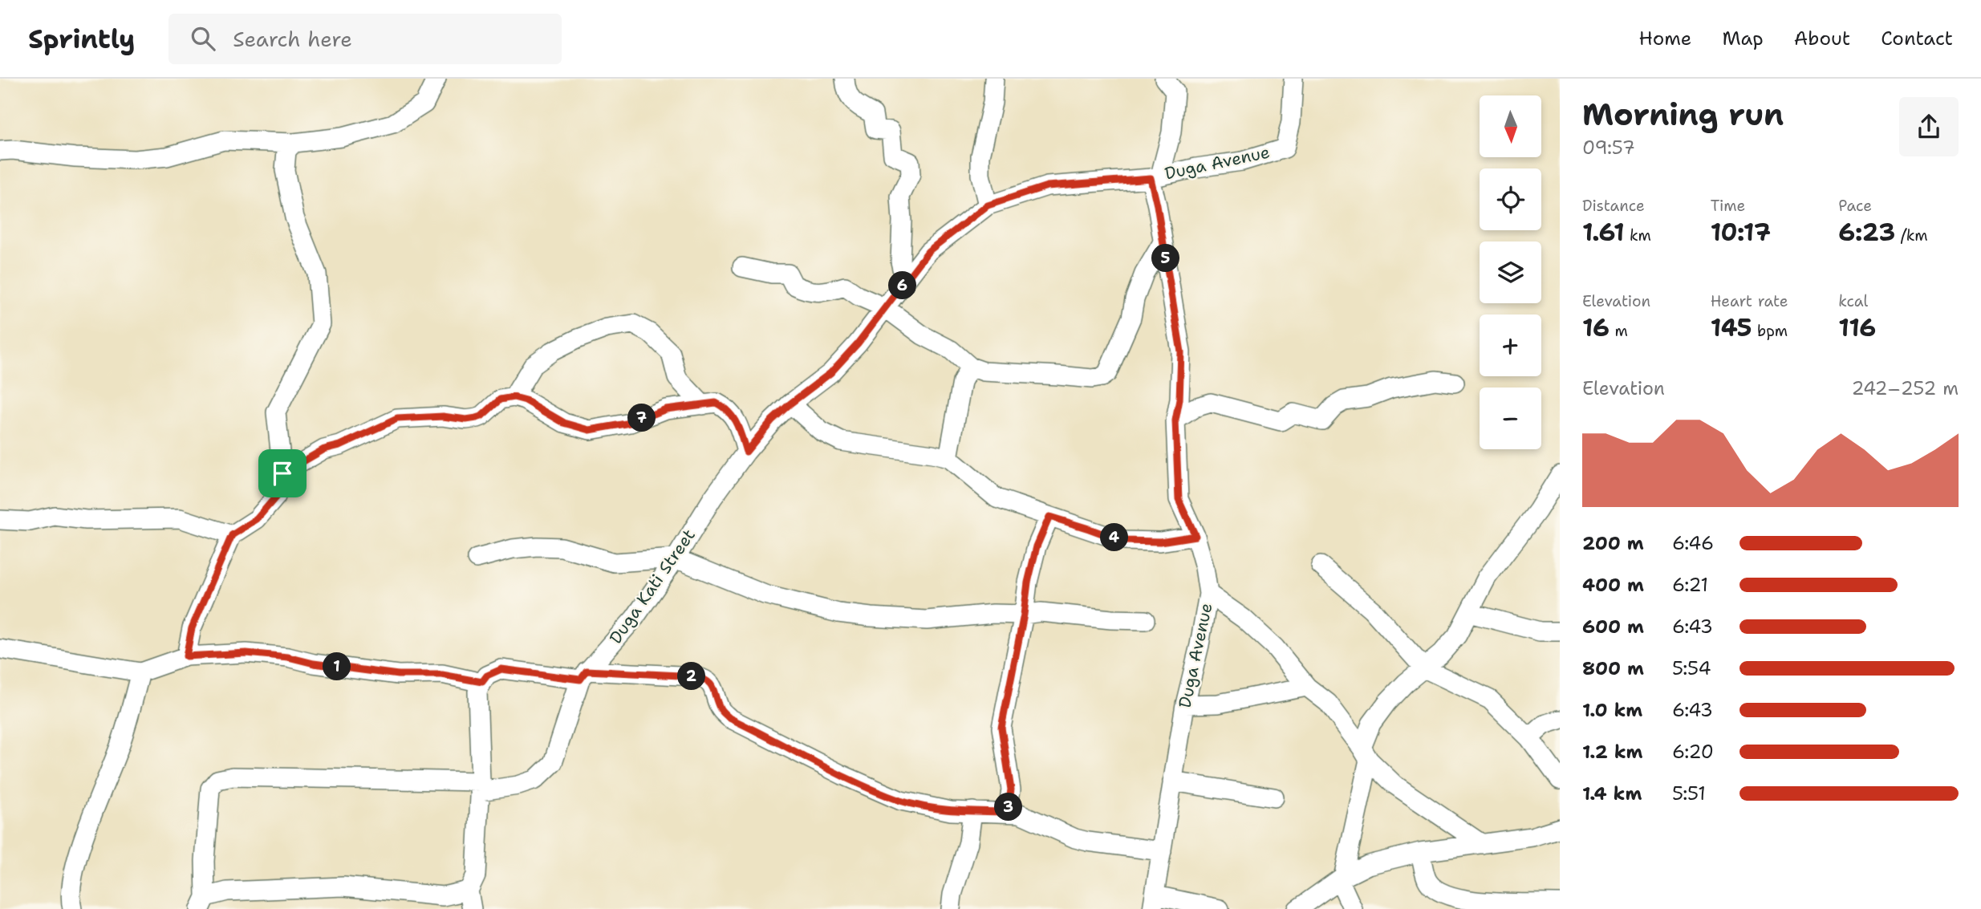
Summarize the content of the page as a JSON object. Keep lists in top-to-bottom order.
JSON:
{
  "streets": {
    "street": ["Duga Avenue", "Duga Kati Street"]
  },
  "crossings": [
    ["Duga Avenue", "Duga Kati Street"]
  ],
  "north": "bottom",
  "page": {
    "header": "Sprintly",
    "search": "Search here",
    "nav": [
      "Home",
      "Map",
      "About",
      "Contact"
    ],
    "heading": ["Morning run", "09:57"],
    "map_buttons": ["+", "−"],
    "stats": [
      ["Distance", "1.61 km"],
      ["Time", "10:17"],
      ["Pace", "6:23 /km"],
      ["Elevation", "16 m"],
      ["Heart rate", "145 bpm"],
      ["kcal", "116"]
    ],
    "pins": [
      "5",
      "6",
      "7",
      "4",
      "1",
      "2",
      "3"
    ],
    "chart": ["Elevation", "242–252 m"],
    "list": [
      {
        "name": "200 m",
        "note": "6:46"
      },
      {
        "name": "400 m",
        "note": "6:21"
      },
      {
        "name": "600 m",
        "note": "6:43"
      },
      {
        "name": "800 m",
        "note": "5:54"
      },
      {
        "name": "1.0 km",
        "note": "6:43"
      },
      {
        "name": "1.2 km",
        "note": "6:20"
      },
      {
        "name": "1.4 km",
        "note": "5:51"
      }
    ]
  }
}
